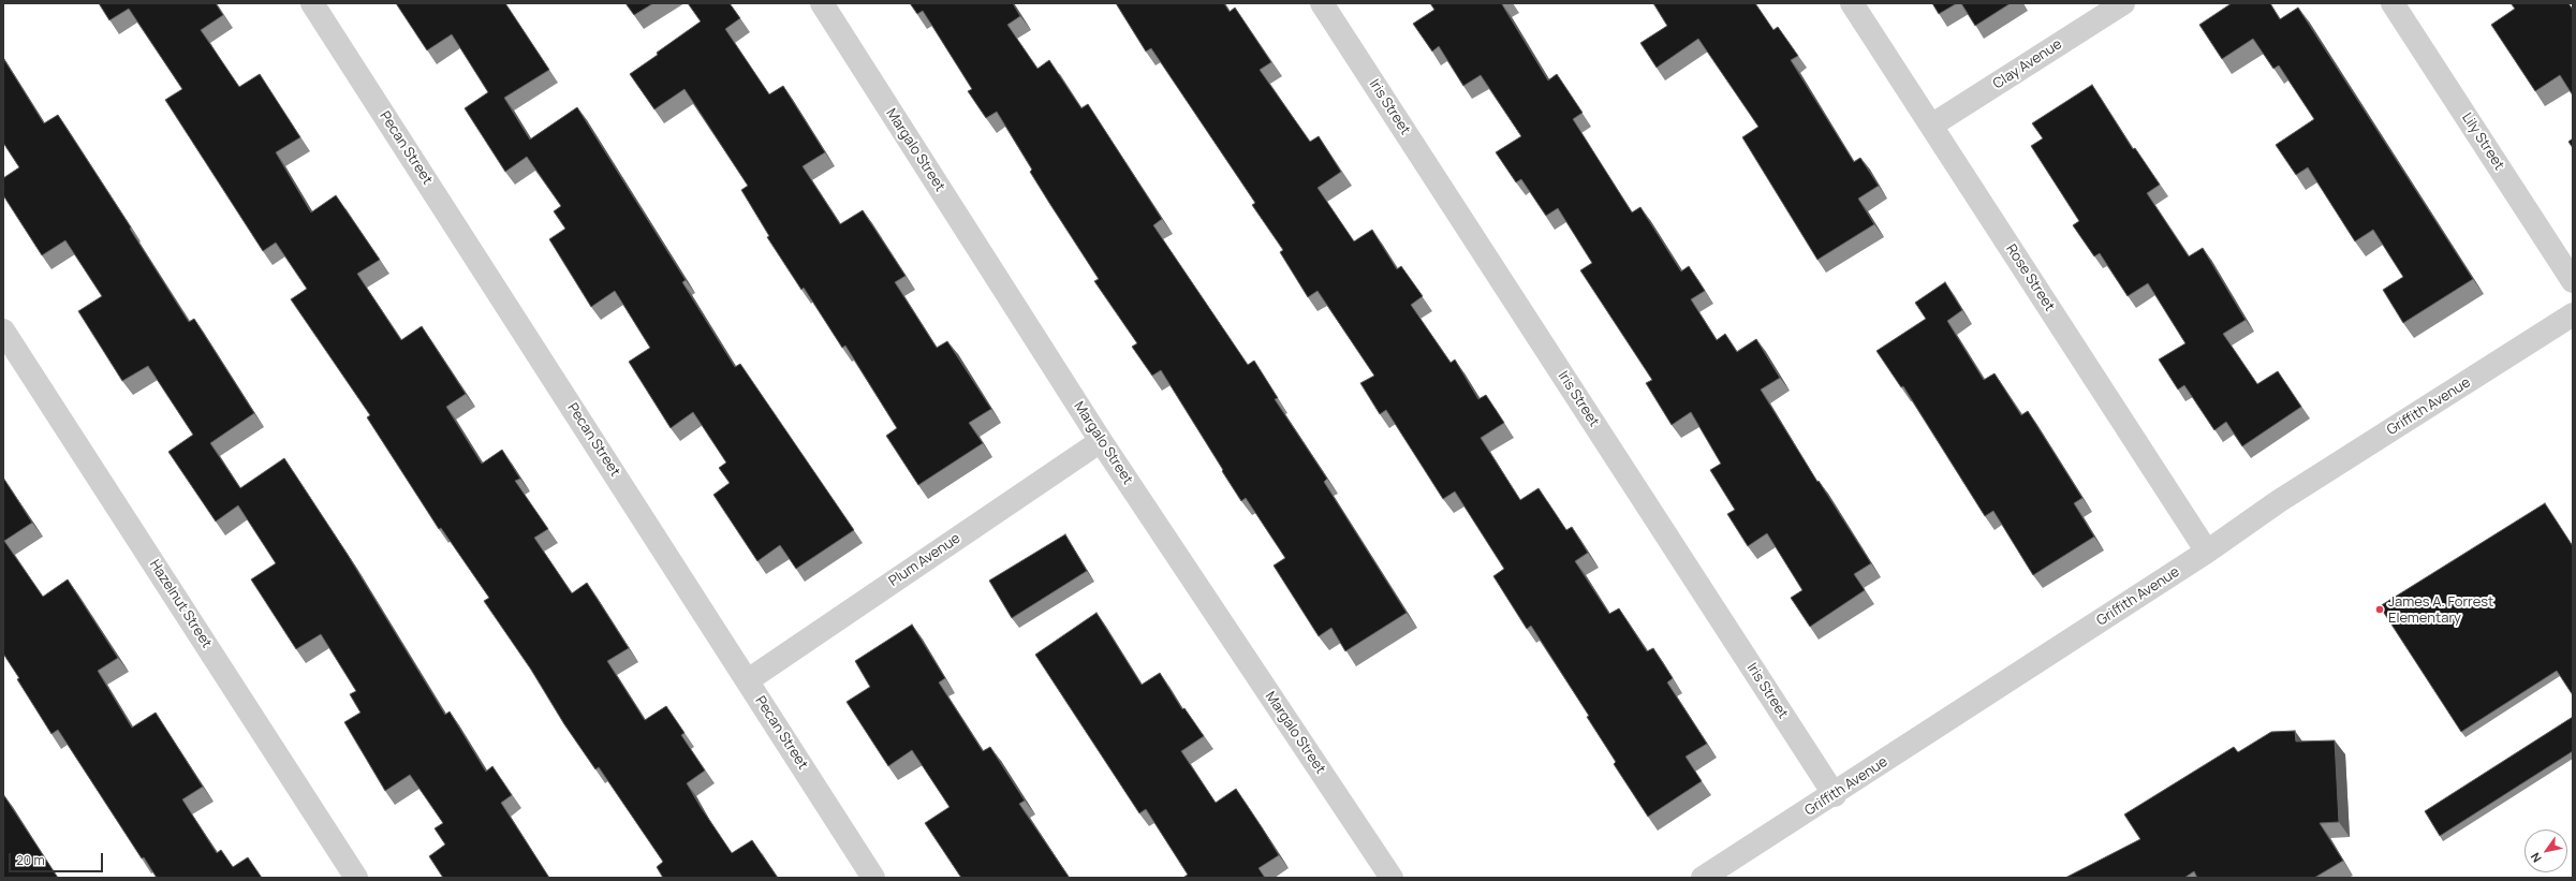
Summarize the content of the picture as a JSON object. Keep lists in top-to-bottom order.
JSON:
{
  "streets": {
    "street": [
      "Clay Avenue",
      "Iris Street",
      "Lily Street",
      "Pecan Street",
      "Margalo Street",
      "Rose Street",
      "Griffith Avenue",
      "Plum Avenue",
      "Hazelnut Street"
    ]
  },
  "crossings": [
    ["Clay Avenue", "Rose Street"],
    ["Iris Street", "Griffith Avenue"],
    ["Pecan Street", "Plum Avenue"],
    ["Margalo Street", "Plum Avenue"],
    ["Rose Street", "Griffith Avenue"]
  ],
  "places": ["James A. Forrest Elementary"],
  "scale_bar": "20 m",
  "north": "bottom left"
}
